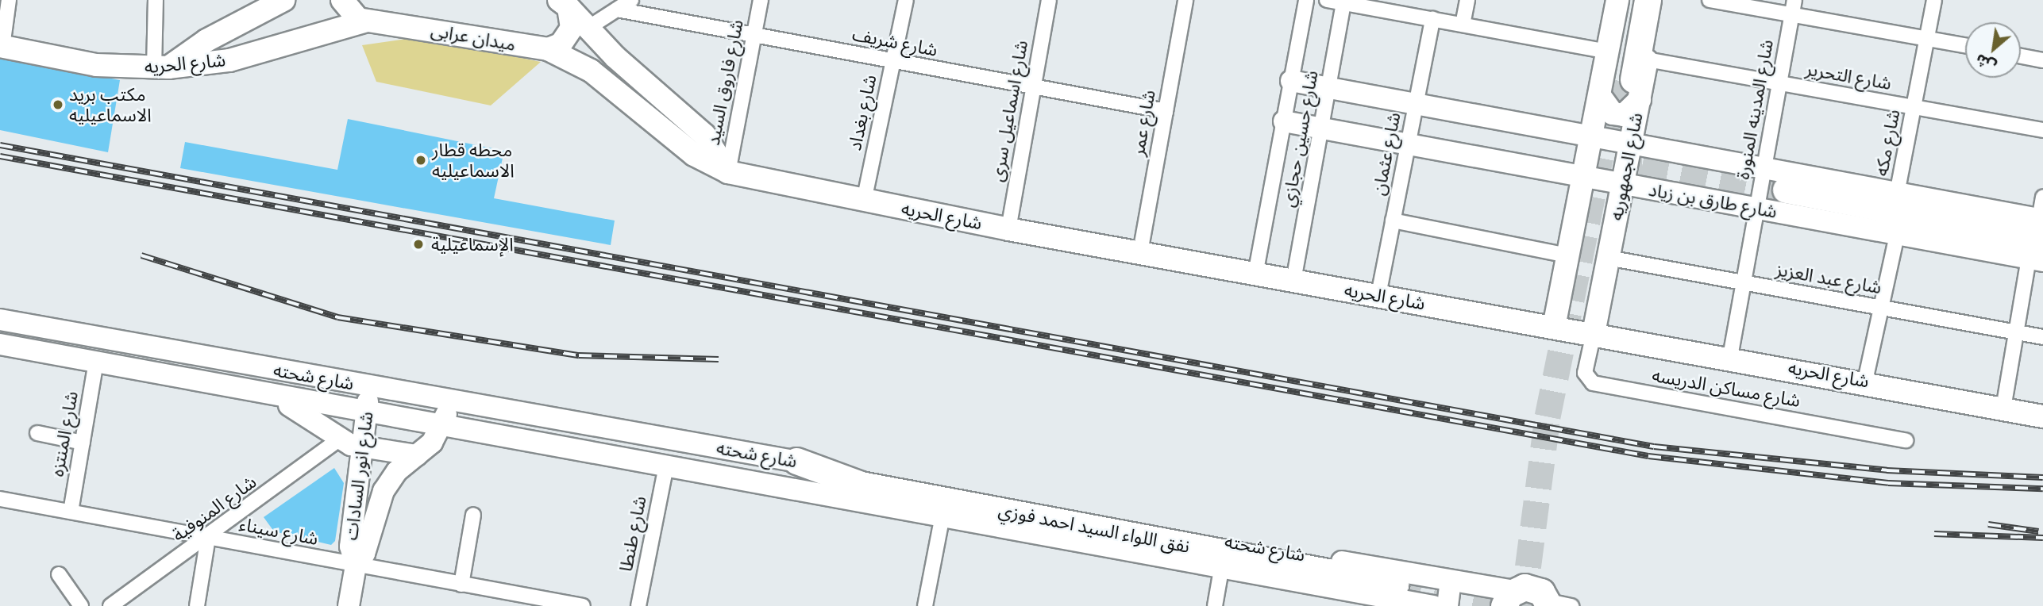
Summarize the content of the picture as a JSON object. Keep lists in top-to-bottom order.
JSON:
{
  "streets": {
    "highway": ["شارع الجمهوريه", "نفق اللواء السيد احمد فوزي"],
    "main road": [
      "ميدان عرابى",
      "شارع الحريه",
      "شارع طارق بن زياد",
      "شارع شحته",
      "شارع انور السادات"
    ],
    "street": [
      "شارع شريف",
      "شارع التحرير",
      "شارع فاروق السيد",
      "شارع المدينه المنورة",
      "شارع اسماعيل سرى",
      "شارع بغداد",
      "شارع عمر",
      "شارع حسين حجازي",
      "شارع مكه",
      "شارع عثمان",
      "شارع عبد العزيز",
      "شارع مساكن الدريسه",
      "شارع المنتزه",
      "شارع المنوفية",
      "شارع سيناء",
      "شارع طنطا"
    ]
  },
  "crossings": [
    ["ميدان عرابى", "شارع الحريه"],
    ["شارع شريف", "شارع فاروق السيد"],
    ["شارع شريف", "شارع اسماعيل سرى"],
    ["شارع شريف", "شارع بغداد"],
    ["شارع شريف", "شارع عمر"],
    ["شارع الحريه", "شارع فاروق السيد"],
    ["شارع الحريه", "شارع المدينه المنورة"],
    ["شارع الحريه", "شارع اسماعيل سرى"],
    ["شارع الحريه", "شارع بغداد"],
    ["شارع الحريه", "شارع عمر"],
    ["شارع الحريه", "شارع حسين حجازي"],
    ["شارع الحريه", "شارع عثمان"],
    ["شارع الحريه", "شارع الجمهوريه"],
    ["شارع الحريه", "شارع مساكن الدريسه"],
    ["شارع التحرير", "شارع المدينه المنورة"],
    ["شارع التحرير", "شارع حسين حجازي"],
    ["شارع التحرير", "شارع مكه"],
    ["شارع التحرير", "شارع عثمان"],
    ["شارع التحرير", "شارع الجمهوريه"],
    ["شارع المدينه المنورة", "شارع طارق بن زياد"],
    ["شارع المدينه المنورة", "شارع عبد العزيز"],
    ["شارع حسين حجازي", "شارع طارق بن زياد"],
    ["شارع عثمان", "شارع طارق بن زياد"],
    ["شارع الجمهوريه", "شارع طارق بن زياد"],
    ["شارع الجمهوريه", "شارع عبد العزيز"],
    ["شارع الجمهوريه", "شارع مساكن الدريسه"],
    ["شارع شحته", "شارع المنتزه"],
    ["شارع شحته", "شارع انور السادات"],
    ["شارع شحته", "نفق اللواء السيد احمد فوزي"],
    ["شارع شحته", "شارع طنطا"],
    ["شارع المنتزه", "شارع سيناء"],
    ["شارع انور السادات", "شارع سيناء"],
    ["شارع المنوفية", "شارع سيناء"]
  ],
  "places": ["مكتب بريد الاسماعيليه", "محطه قطار الاسماعيليه", "الإسماعيلية"],
  "north": "bottom left"
}
